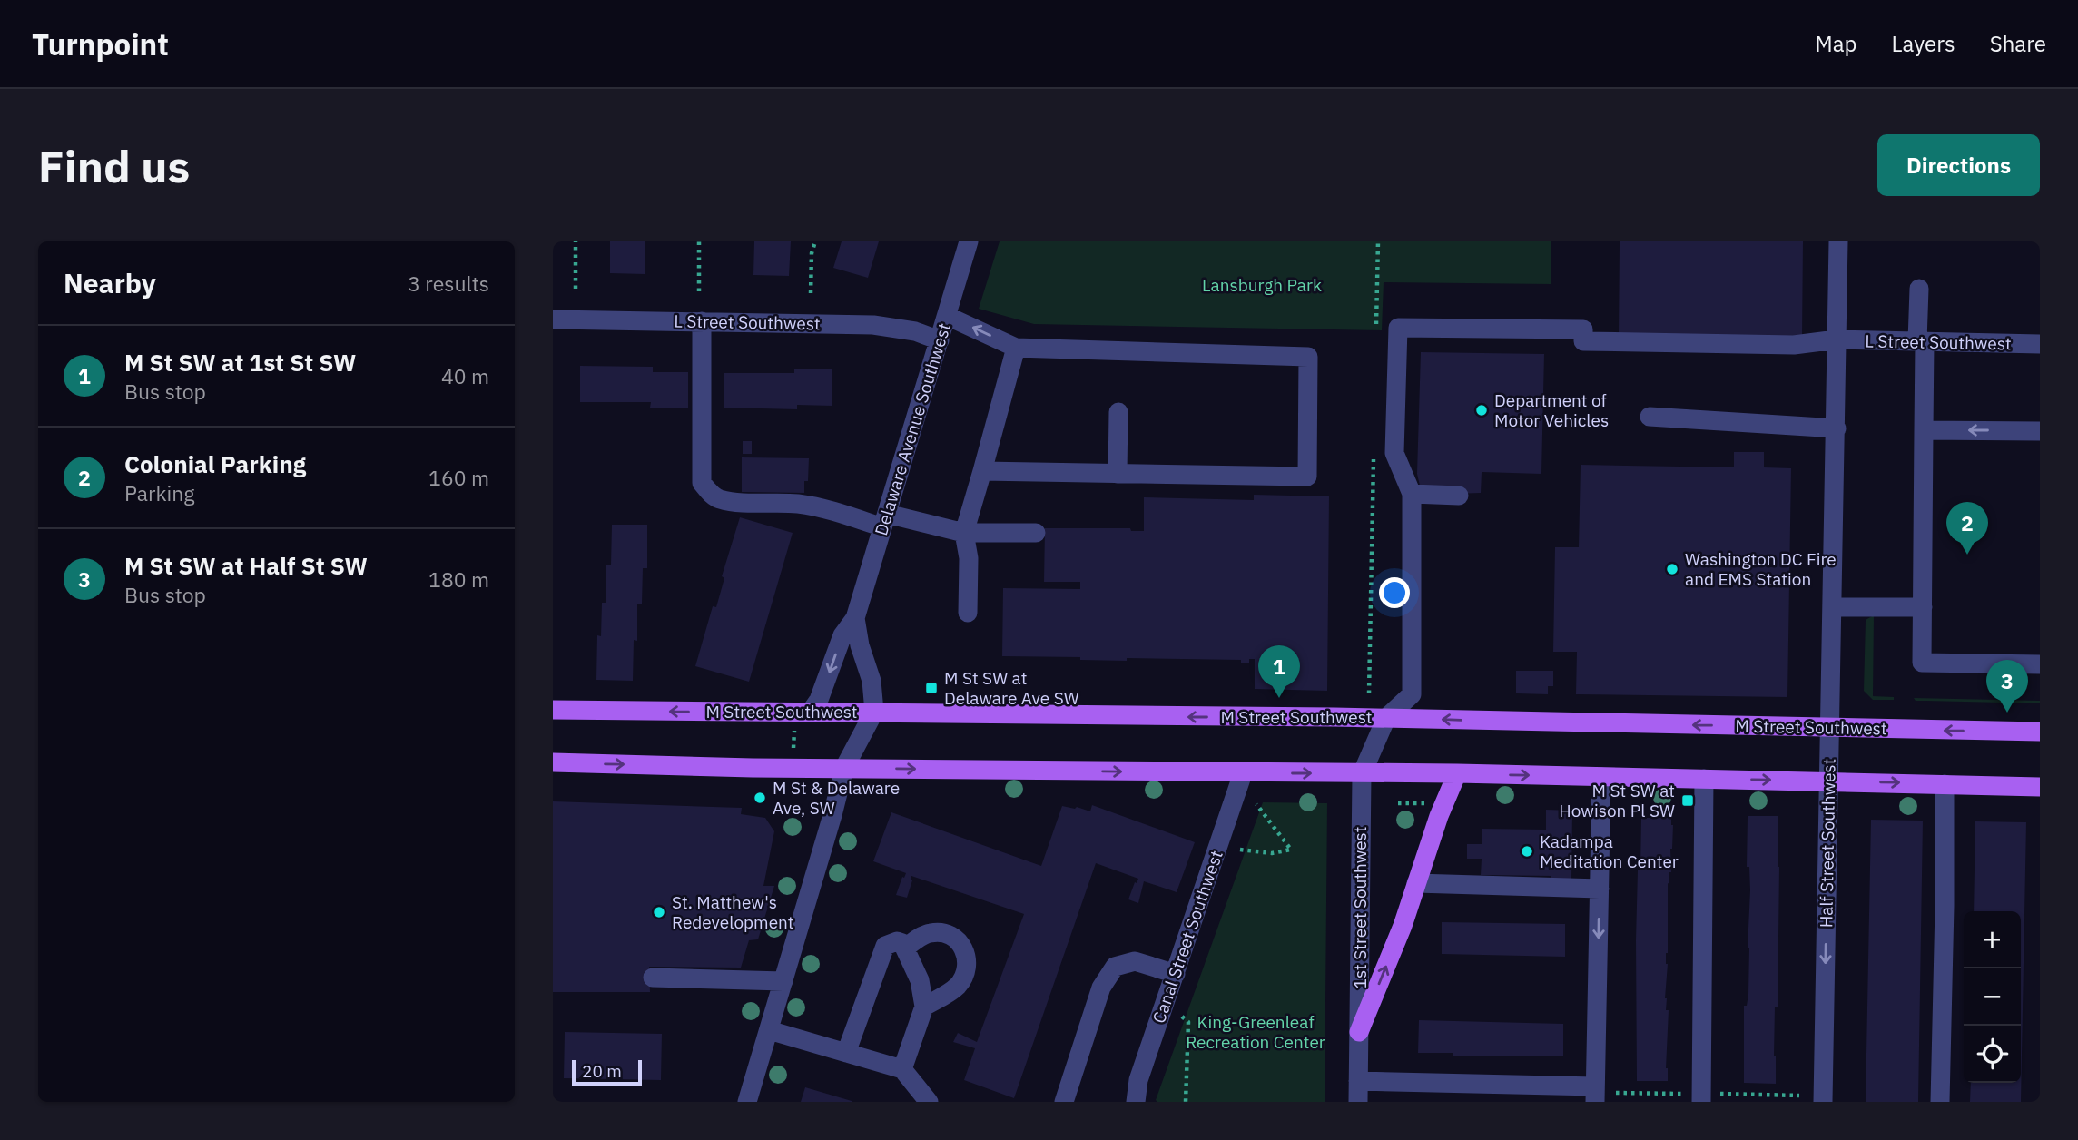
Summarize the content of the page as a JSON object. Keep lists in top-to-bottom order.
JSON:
{
  "streets": {
    "main road": ["M Street Southwest"],
    "street": [
      "L Street Southwest",
      "Delaware Avenue Southwest",
      "Half Street Southwest",
      "1st Street Southwest",
      "Canal Street Southwest"
    ]
  },
  "crossings": [
    ["L Street Southwest", "Delaware Avenue Southwest"],
    ["L Street Southwest", "Half Street Southwest"],
    ["Delaware Avenue Southwest", "M Street Southwest"],
    ["M Street Southwest", "Half Street Southwest"],
    ["M Street Southwest", "1st Street Southwest"]
  ],
  "parks": ["Lansburgh Park", "King-Greenleaf Recreation Center"],
  "places": {
    "other": [
      "Department of Motor Vehicles",
      "Washington DC Fire and EMS Station",
      "M St & Delaware Ave, SW",
      "Kadampa Meditation Center",
      "St. Matthew's Redevelopment"
    ],
    "transit": ["M St SW at Delaware Ave SW", "M St SW at Howison Pl SW"]
  },
  "scale_bar": "20 m",
  "page": {
    "header": "Turnpoint",
    "nav": ["Map", "Layers", "Share"],
    "buttons": "Directions",
    "title": "Find us",
    "heading": ["Nearby", "3 results"],
    "list": [
      {
        "mark": "1",
        "name": "M St SW at 1st St SW",
        "note": "Bus stop",
        "value": "40 m"
      },
      {
        "mark": "2",
        "name": "Colonial Parking",
        "note": "Parking",
        "value": "160 m"
      },
      {
        "mark": "3",
        "name": "M St SW at Half St SW",
        "note": "Bus stop",
        "value": "180 m"
      }
    ],
    "pins": ["2", "1", "3"],
    "map_buttons": ["+", "−"],
    "scale": "20 m"
  }
}
